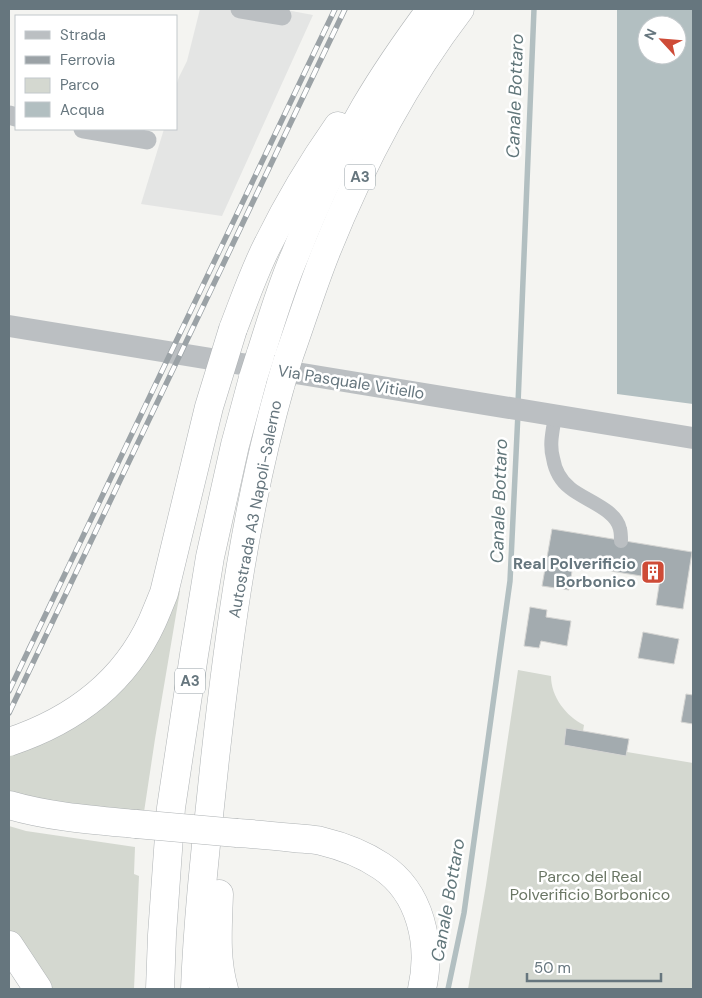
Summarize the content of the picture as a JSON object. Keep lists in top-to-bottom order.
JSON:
{
  "streets": {
    "highway": ["A3", "Autostrada A3 Napoli-Salerno"],
    "street": ["Via Pasquale Vitiello"]
  },
  "water": ["Canale Bottaro"],
  "parks": ["Parco del Real Polverificio Borbonico"],
  "places": {
    "building": ["Real Polverificio Borbonico"]
  },
  "legend": [
    "Strada",
    "Ferrovia",
    "Parco",
    "Acqua"
  ],
  "scale_bar": "50 m",
  "north": "top left"
}
